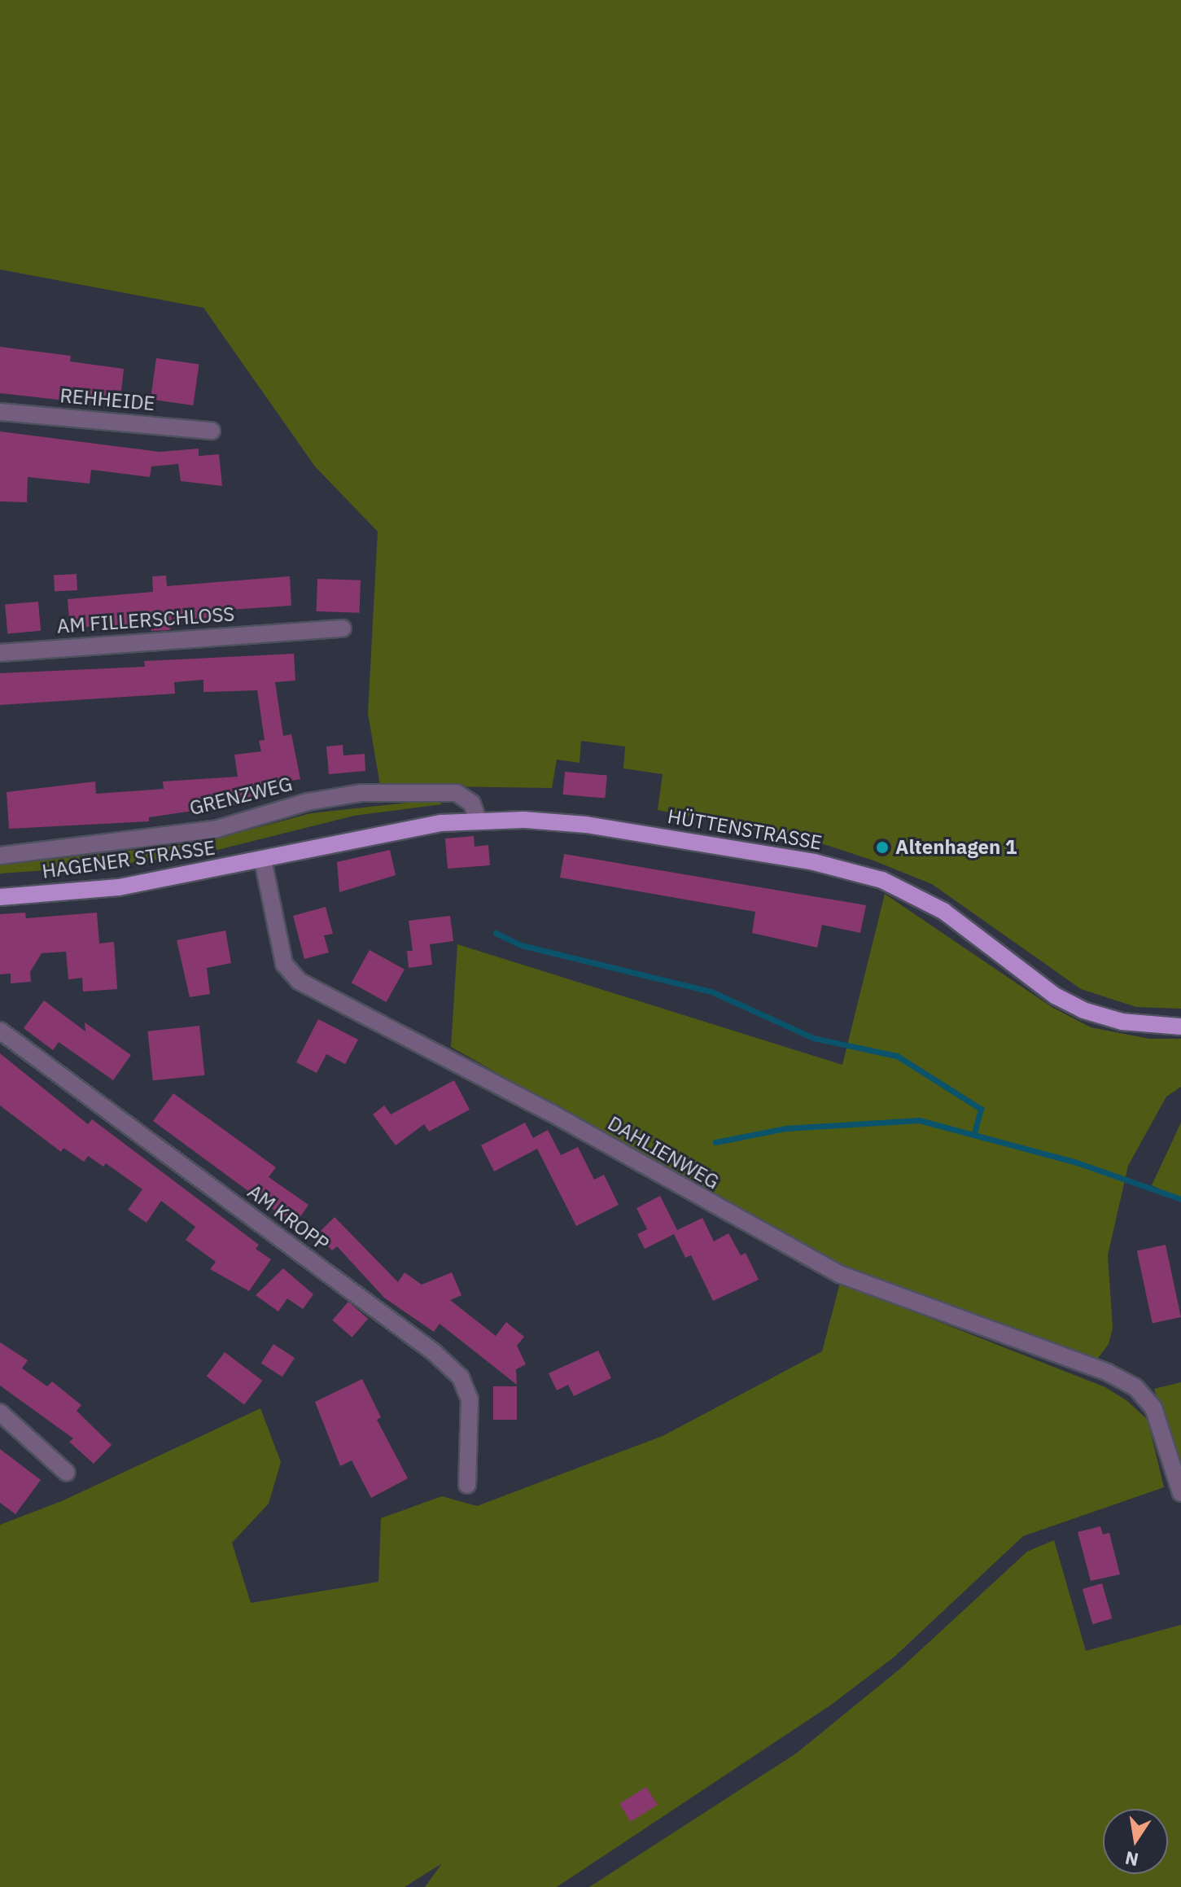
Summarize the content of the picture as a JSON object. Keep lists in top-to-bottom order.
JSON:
{
  "streets": {
    "main road": ["HÜTTENSTRASSE", "HAGENER STRASSE"],
    "street": [
      "REHHEIDE",
      "AM FILLERSCHLOSS",
      "GRENZWEG",
      "DAHLIENWEG",
      "AM KROPP"
    ]
  },
  "crossings": [
    ["GRENZWEG", "HÜTTENSTRASSE"],
    ["HÜTTENSTRASSE", "HAGENER STRASSE"],
    ["HÜTTENSTRASSE", "DAHLIENWEG"],
    ["HAGENER STRASSE", "DAHLIENWEG"]
  ],
  "places": ["Altenhagen 1"],
  "north": "bottom"
}
